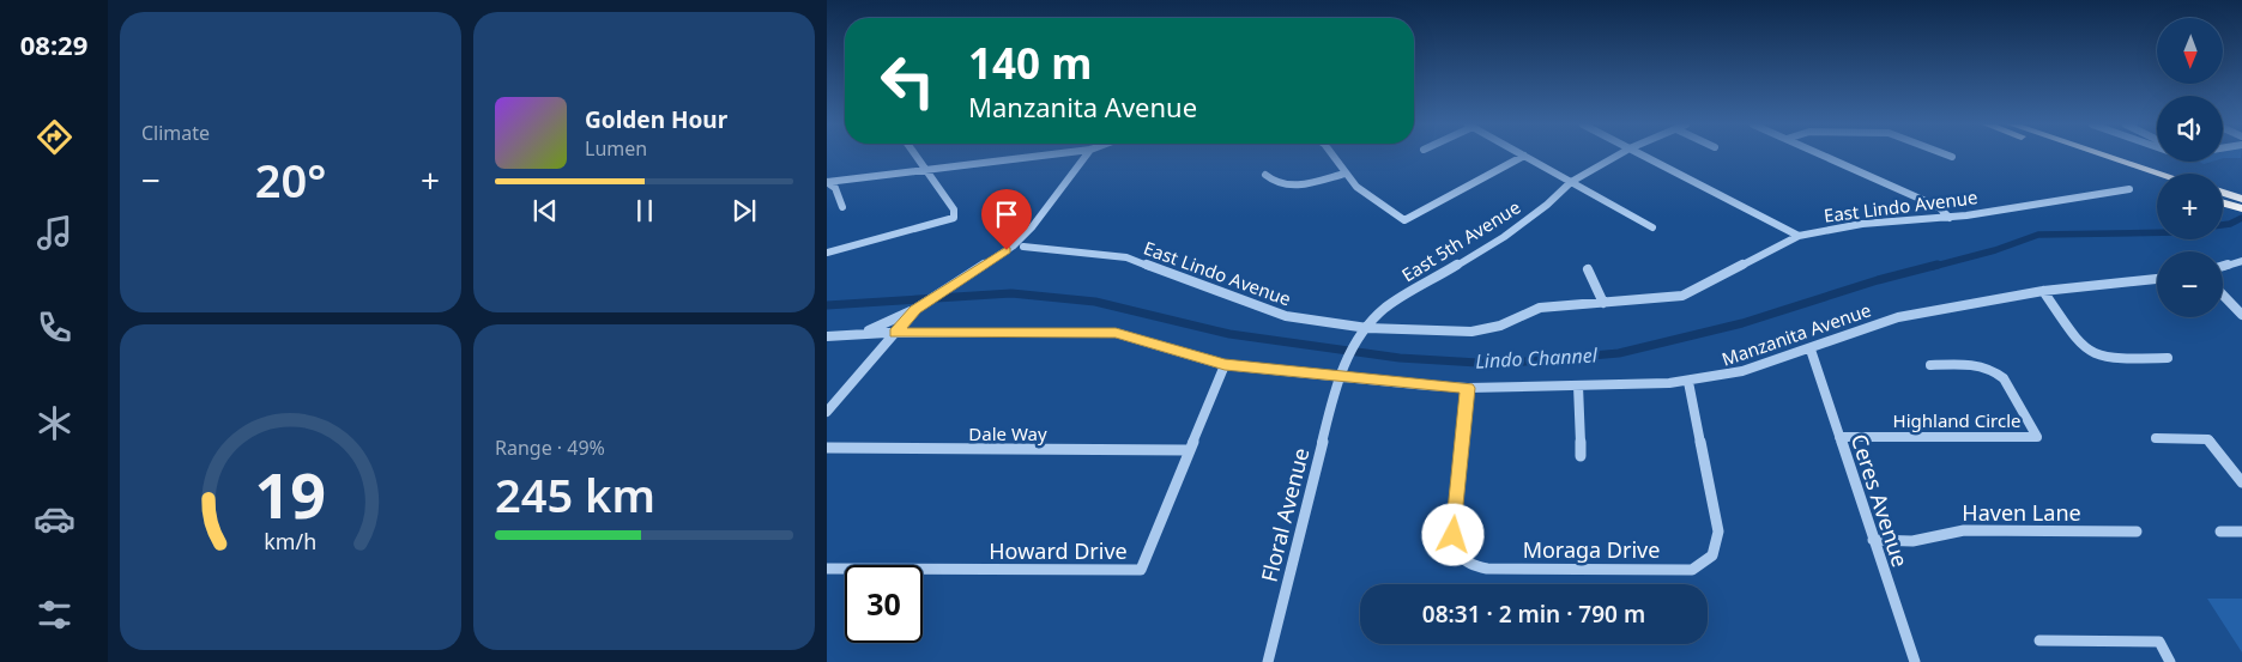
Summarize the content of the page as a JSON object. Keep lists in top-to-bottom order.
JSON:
{
  "streets": {
    "street": [
      "East Lindo Avenue",
      "East 5th Avenue",
      "Manzanita Avenue",
      "Highland Circle",
      "Dale Way",
      "Ceres Avenue",
      "Haven Lane",
      "Floral Avenue",
      "Moraga Drive",
      "Howard Drive"
    ]
  },
  "crossings": [
    ["East Lindo Avenue", "East 5th Avenue"],
    ["East 5th Avenue", "Manzanita Avenue"],
    ["East 5th Avenue", "Floral Avenue"],
    ["Manzanita Avenue", "Ceres Avenue"],
    ["Manzanita Avenue", "Floral Avenue"],
    ["Manzanita Avenue", "Moraga Drive"],
    ["Manzanita Avenue", "Howard Drive"],
    ["Highland Circle", "Ceres Avenue"],
    ["Dale Way", "Howard Drive"],
    ["Ceres Avenue", "Haven Lane"]
  ],
  "water": ["Lindo Channel"],
  "north": "bottom",
  "page": {
    "tabs": "08:29",
    "tile": [
      "Climate",
      ["Range · 49%", "245 km"]
    ],
    "map_buttons": ["+", "−"],
    "turn": ["140 m", "Manzanita Avenue"],
    "song": ["Golden Hour", "Lumen"],
    "heat": ["−", "20°", "+"],
    "limit": "30",
    "trip": "08:31 · 2 min · 790 m",
    "gauge": ["19", "km/h"]
  }
}
